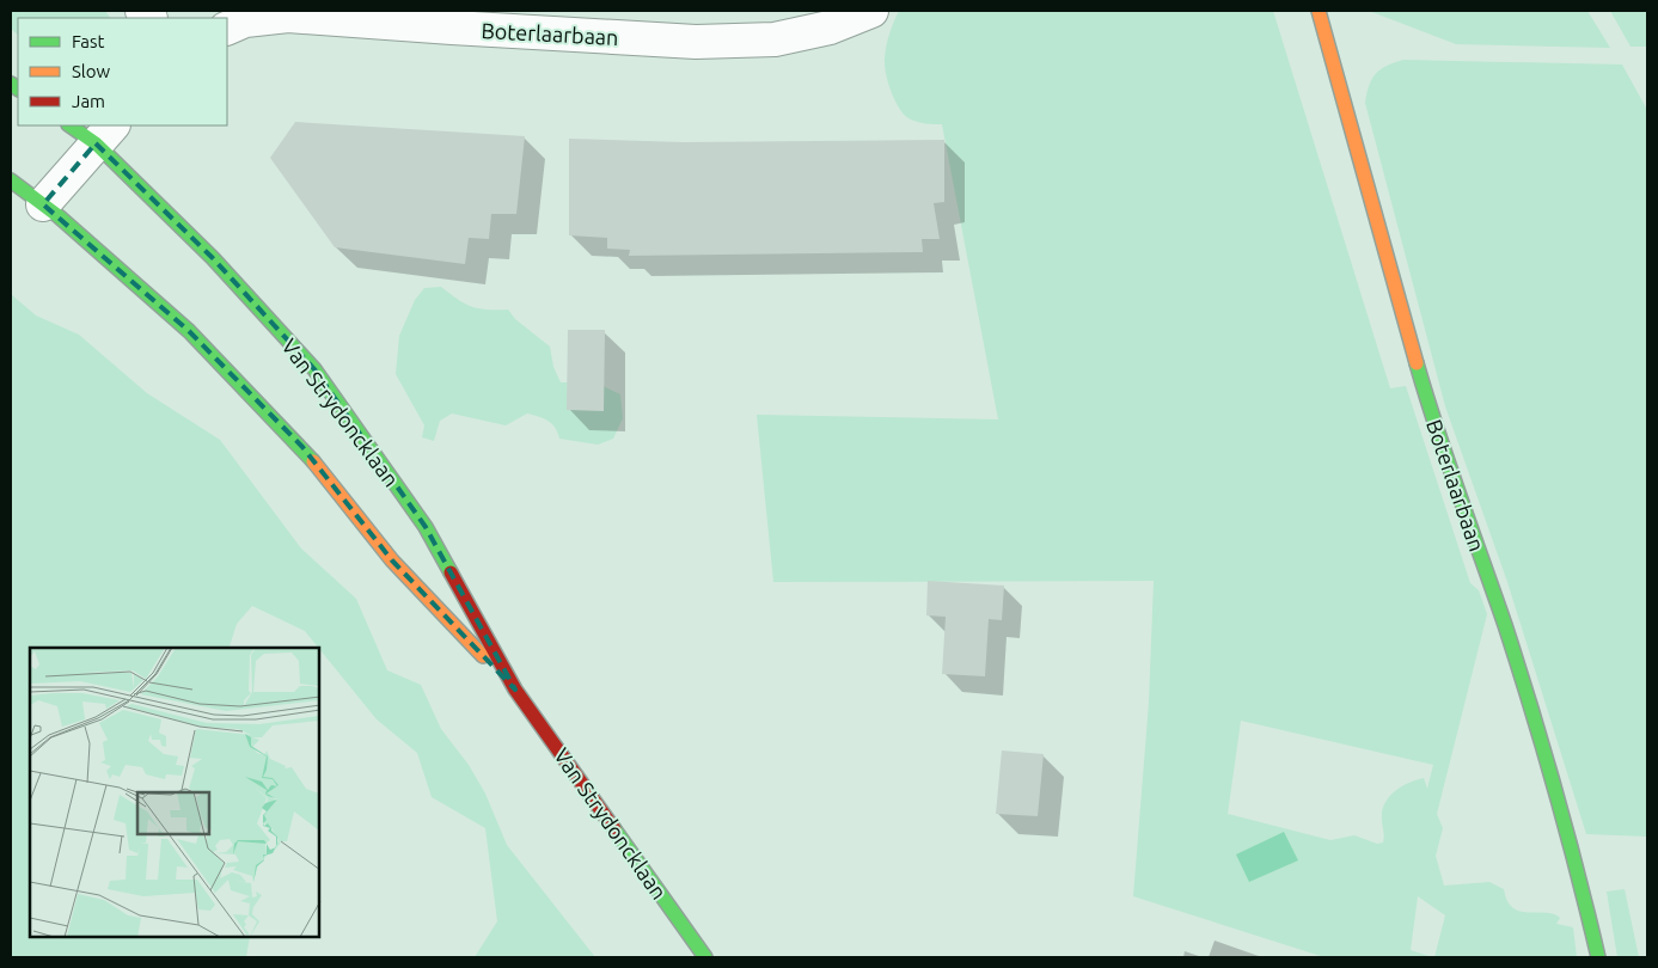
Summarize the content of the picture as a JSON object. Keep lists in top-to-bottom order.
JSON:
{
  "streets": {
    "main road": ["Boterlaarbaan", "Van Strydoncklaan"]
  },
  "legend": ["Fast", "Slow", "Jam"]
}
